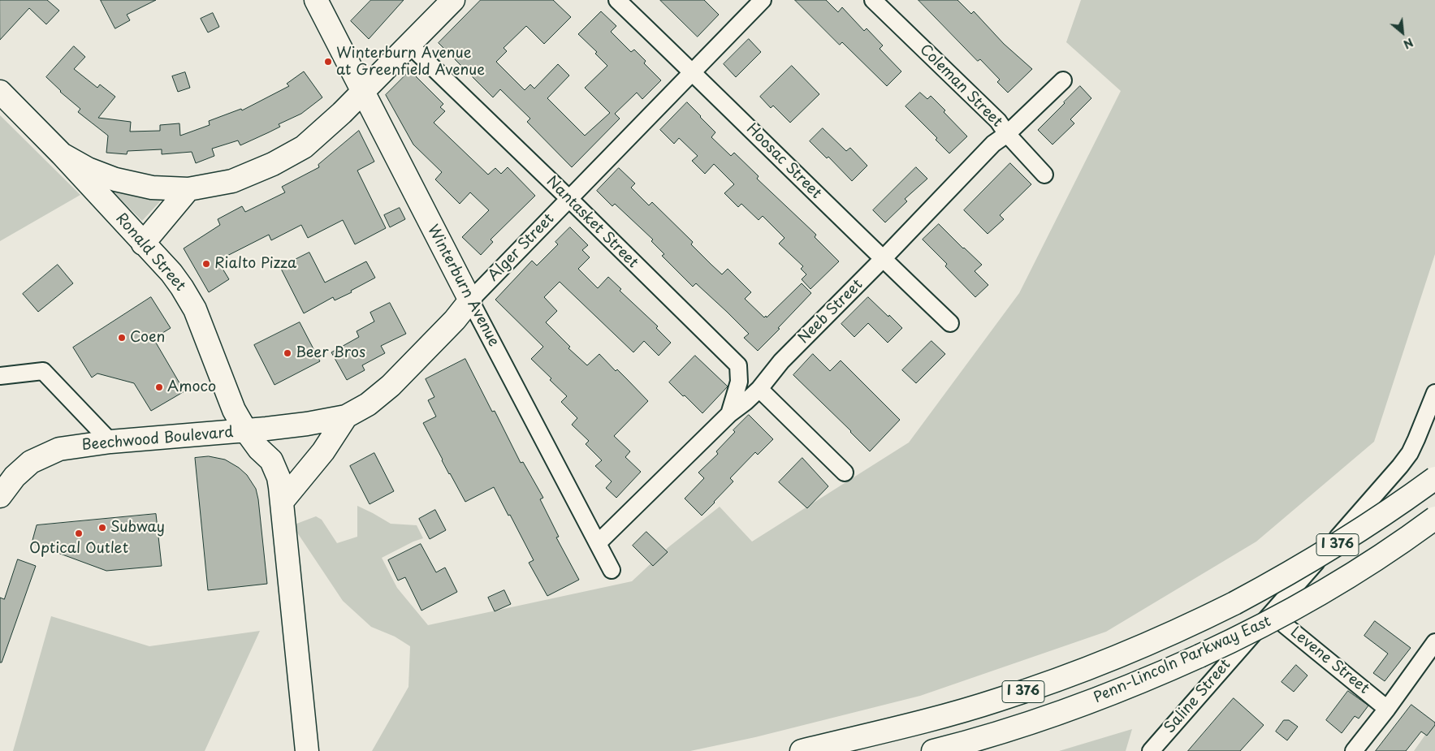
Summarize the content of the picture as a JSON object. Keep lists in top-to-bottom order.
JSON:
{
  "streets": {
    "main road": [
      "Alger Street",
      "Ronald Street",
      "Winterburn Avenue",
      "Beechwood Boulevard",
      "I 376",
      "Penn-Lincoln Parkway East"
    ],
    "street": [
      "Coleman Street",
      "Hoosac Street",
      "Nantasket Street",
      "Neeb Street",
      "Levene Street",
      "Saline Street"
    ]
  },
  "crossings": [
    ["Coleman Street", "Neeb Street"],
    ["Hoosac Street", "Alger Street"],
    ["Hoosac Street", "Neeb Street"],
    ["Nantasket Street", "Alger Street"],
    ["Nantasket Street", "Neeb Street"],
    ["Alger Street", "Ronald Street"],
    ["Alger Street", "Winterburn Avenue"],
    ["Alger Street", "Beechwood Boulevard"],
    ["Ronald Street", "Beechwood Boulevard"],
    ["Winterburn Avenue", "Neeb Street"],
    ["Levene Street", "Saline Street"]
  ],
  "places": [
    "Winterburn Avenue at Greenfield Avenue",
    "Rialto Pizza",
    "Coen",
    "Beer Bros",
    "Amoco",
    "Subway",
    "Optical Outlet"
  ],
  "north": "bottom right"
}
